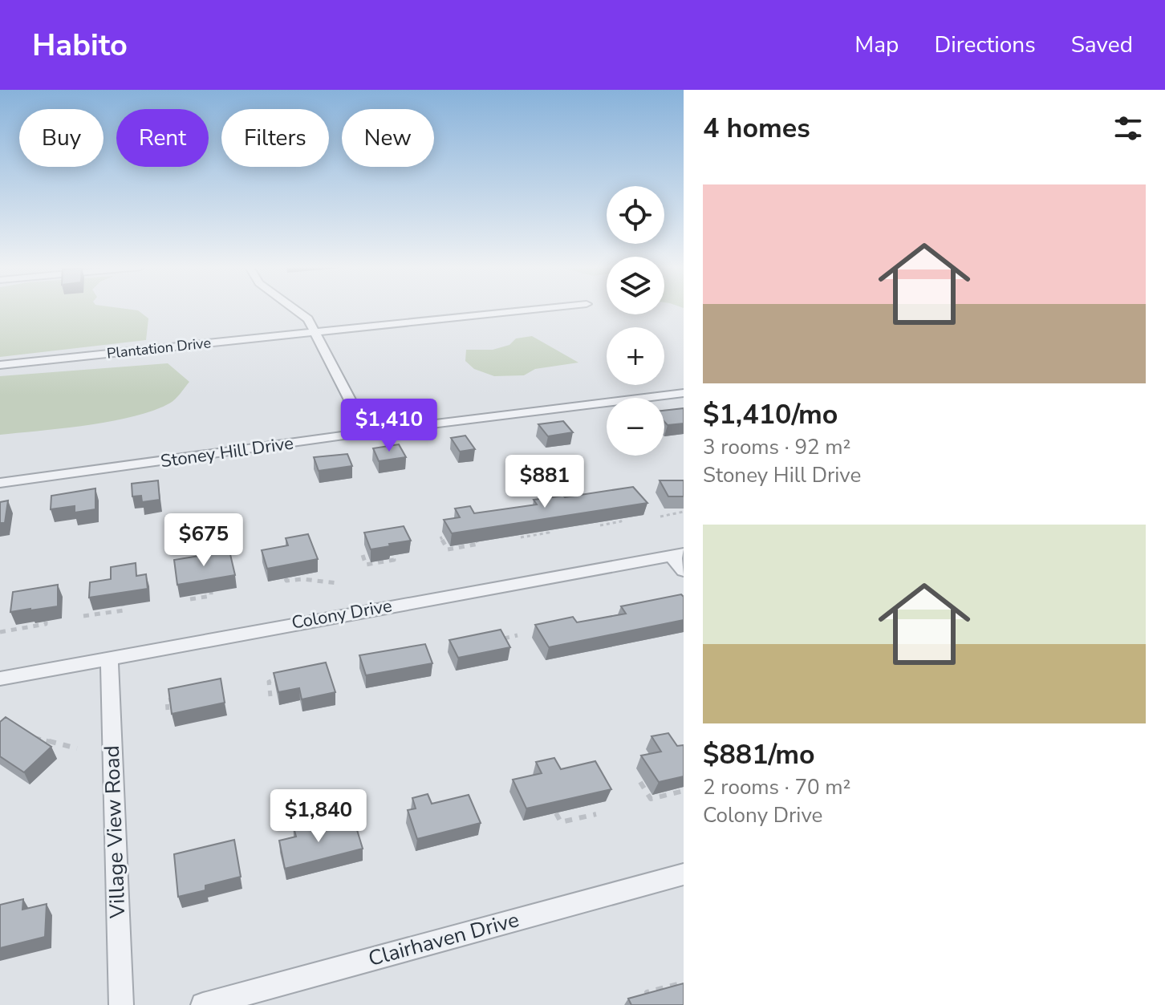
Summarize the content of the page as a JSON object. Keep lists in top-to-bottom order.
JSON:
{
  "streets": {
    "street": [
      "Plantation Drive",
      "Stoney Hill Drive",
      "Colony Drive",
      "Village View Road",
      "Clairhaven Drive"
    ]
  },
  "crossings": [
    ["Colony Drive", "Village View Road"]
  ],
  "page": {
    "header": "Habito",
    "nav": ["Map", "Directions", "Saved"],
    "heading": "4 homes",
    "chip": [
      "Buy",
      "Rent",
      "Filters",
      "New"
    ],
    "list": [
      {
        "name": "$1,410/mo",
        "note": "3 rooms · 92 m² · Stoney Hill Drive"
      },
      {
        "name": "$881/mo",
        "note": "2 rooms · 70 m² · Colony Drive"
      }
    ],
    "map_buttons": ["+", "−"],
    "price": [
      "$1,410",
      "$881",
      "$675",
      "$1,840"
    ]
  }
}
